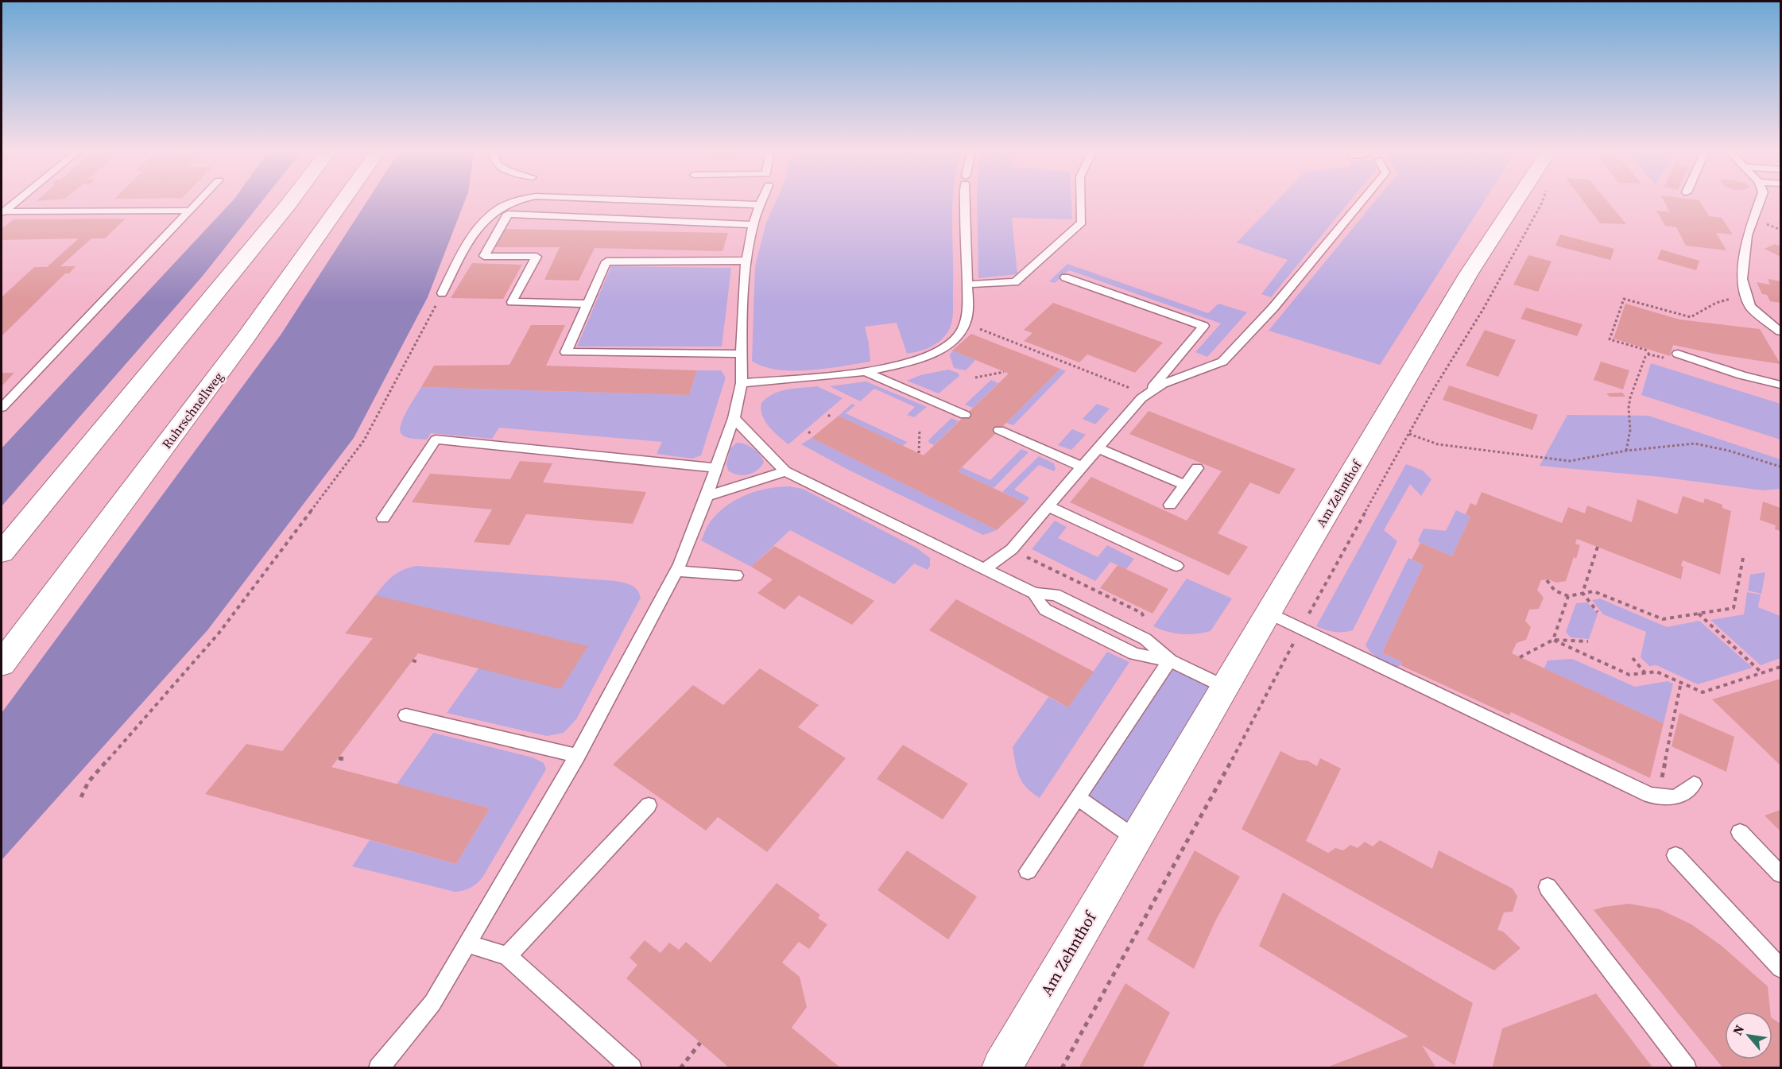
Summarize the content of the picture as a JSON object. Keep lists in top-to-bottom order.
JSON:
{
  "streets": {
    "main road": ["Ruhrschnellweg", "Am Zehnthof"]
  },
  "north": "top left"
}
